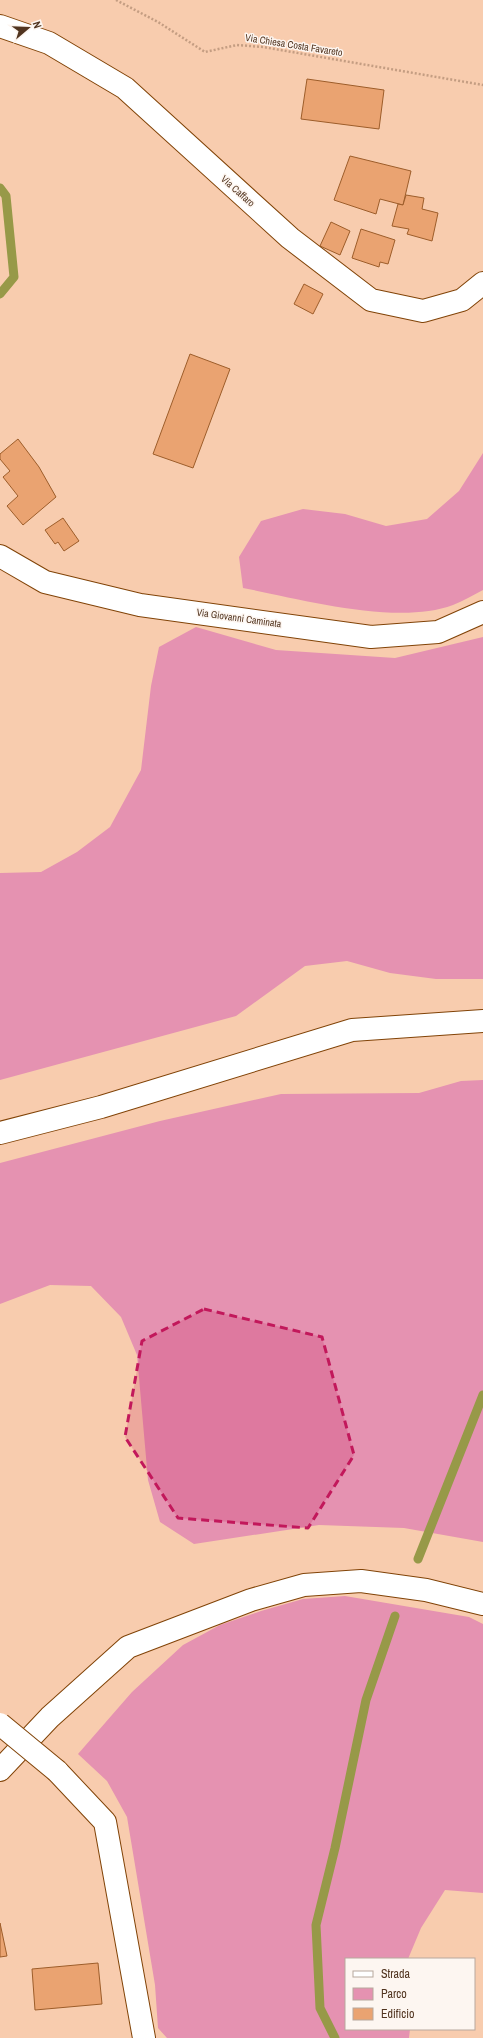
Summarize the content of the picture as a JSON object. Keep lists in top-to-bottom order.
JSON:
{
  "streets": {
    "main road": ["Via Caffaro", "Via Giovanni Caminata"],
    "path": ["Via Chiesa Costa Favareto"]
  },
  "legend": ["Strada", "Parco", "Edificio"],
  "north": "right"
}
